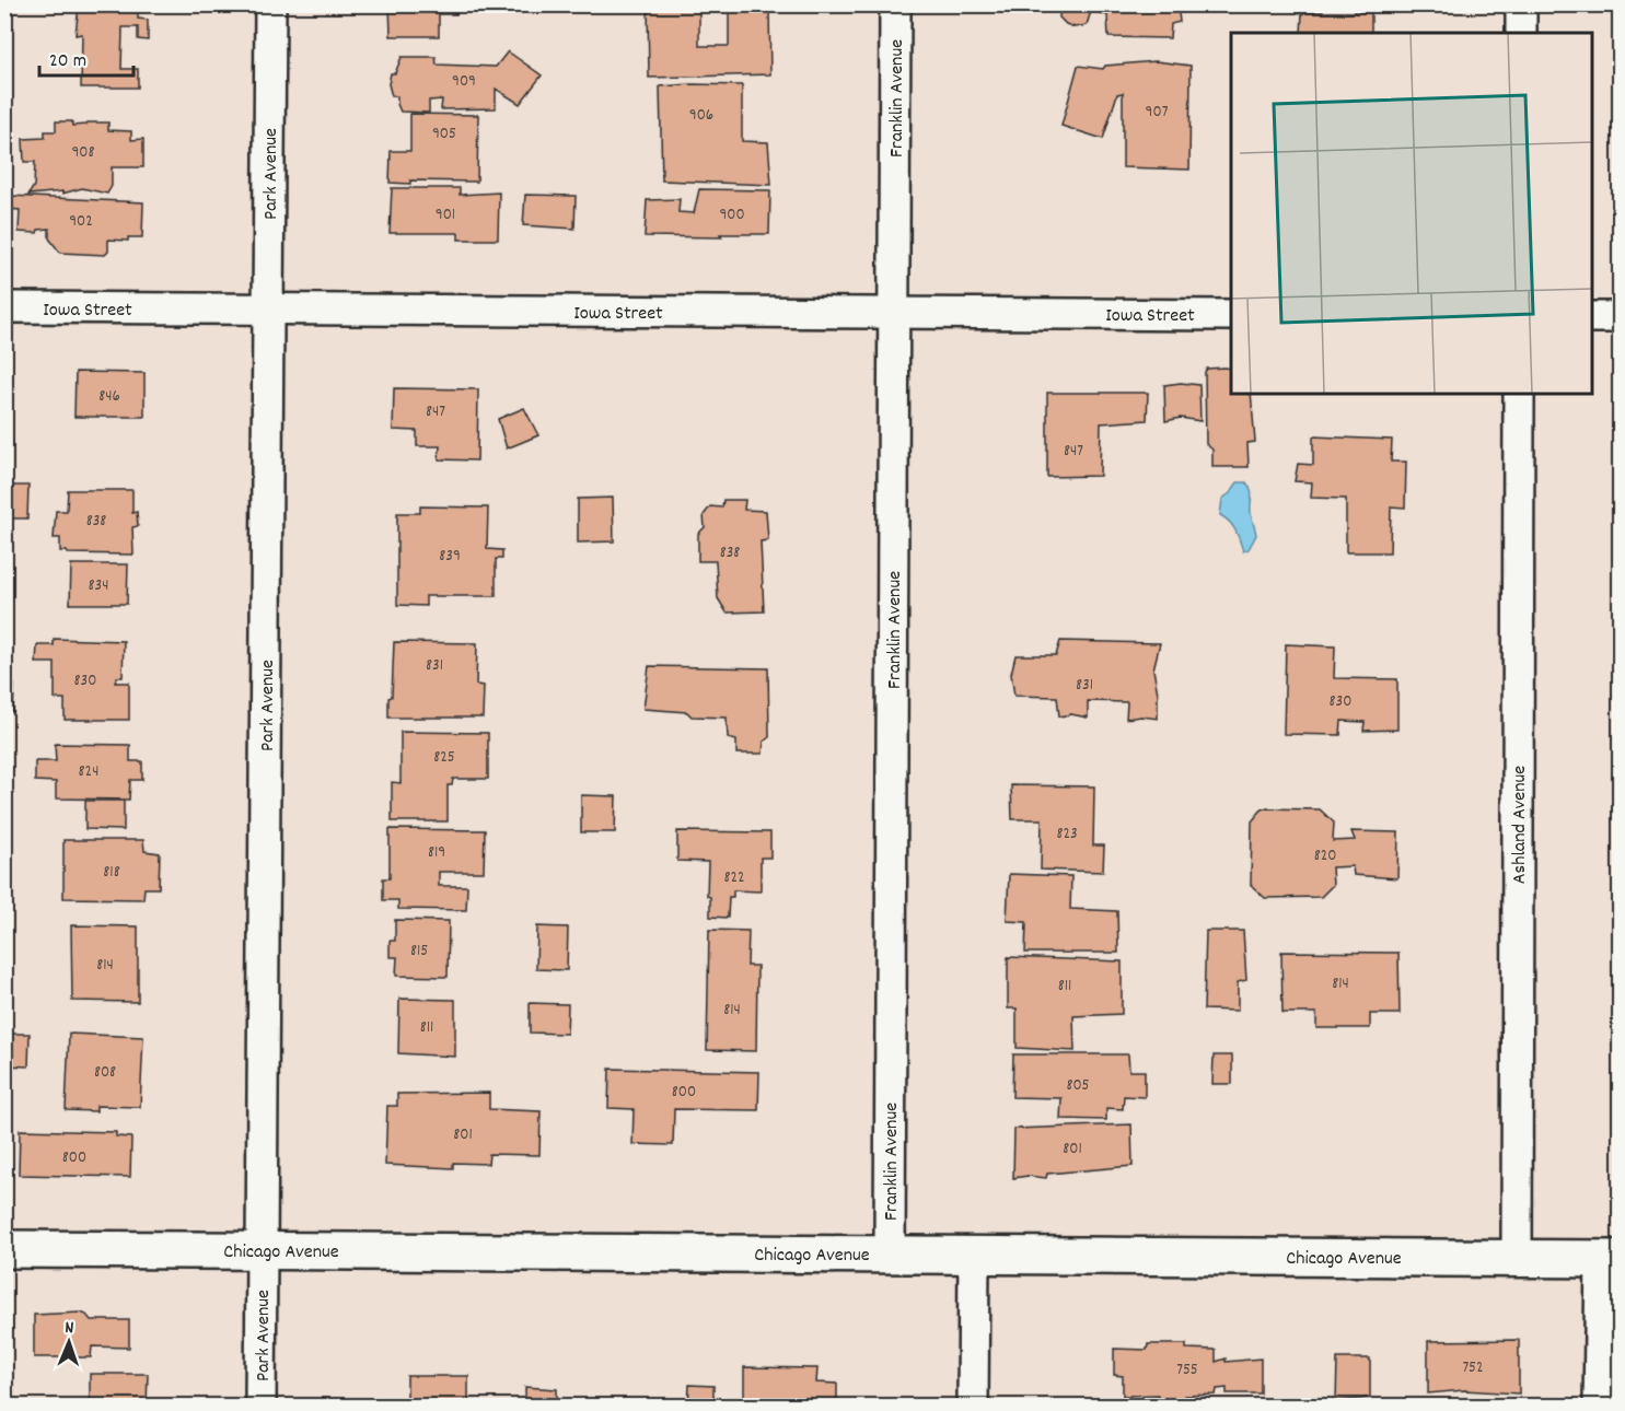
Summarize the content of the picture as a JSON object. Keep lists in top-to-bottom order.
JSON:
{
  "streets": {
    "main road": ["Chicago Avenue"],
    "street": [
      "Franklin Avenue",
      "Park Avenue",
      "Iowa Street",
      "Ashland Avenue"
    ]
  },
  "crossings": [
    ["Franklin Avenue", "Iowa Street"],
    ["Franklin Avenue", "Chicago Avenue"],
    ["Park Avenue", "Iowa Street"],
    ["Park Avenue", "Chicago Avenue"],
    ["Ashland Avenue", "Chicago Avenue"]
  ],
  "house_numbers": [
    "909",
    "907",
    "906",
    "905",
    "908",
    "901",
    "900",
    "902",
    "846",
    "847",
    "847",
    "838",
    "838",
    "839",
    "834",
    "831",
    "830",
    "831",
    "830",
    "825",
    "824",
    "823",
    "819",
    "820",
    "818",
    "822",
    "815",
    "814",
    "814",
    "811",
    "814",
    "811",
    "808",
    "805",
    "800",
    "801",
    "801",
    "800",
    "752",
    "755"
  ],
  "scale_bar": "20 m",
  "north": "top"
}
